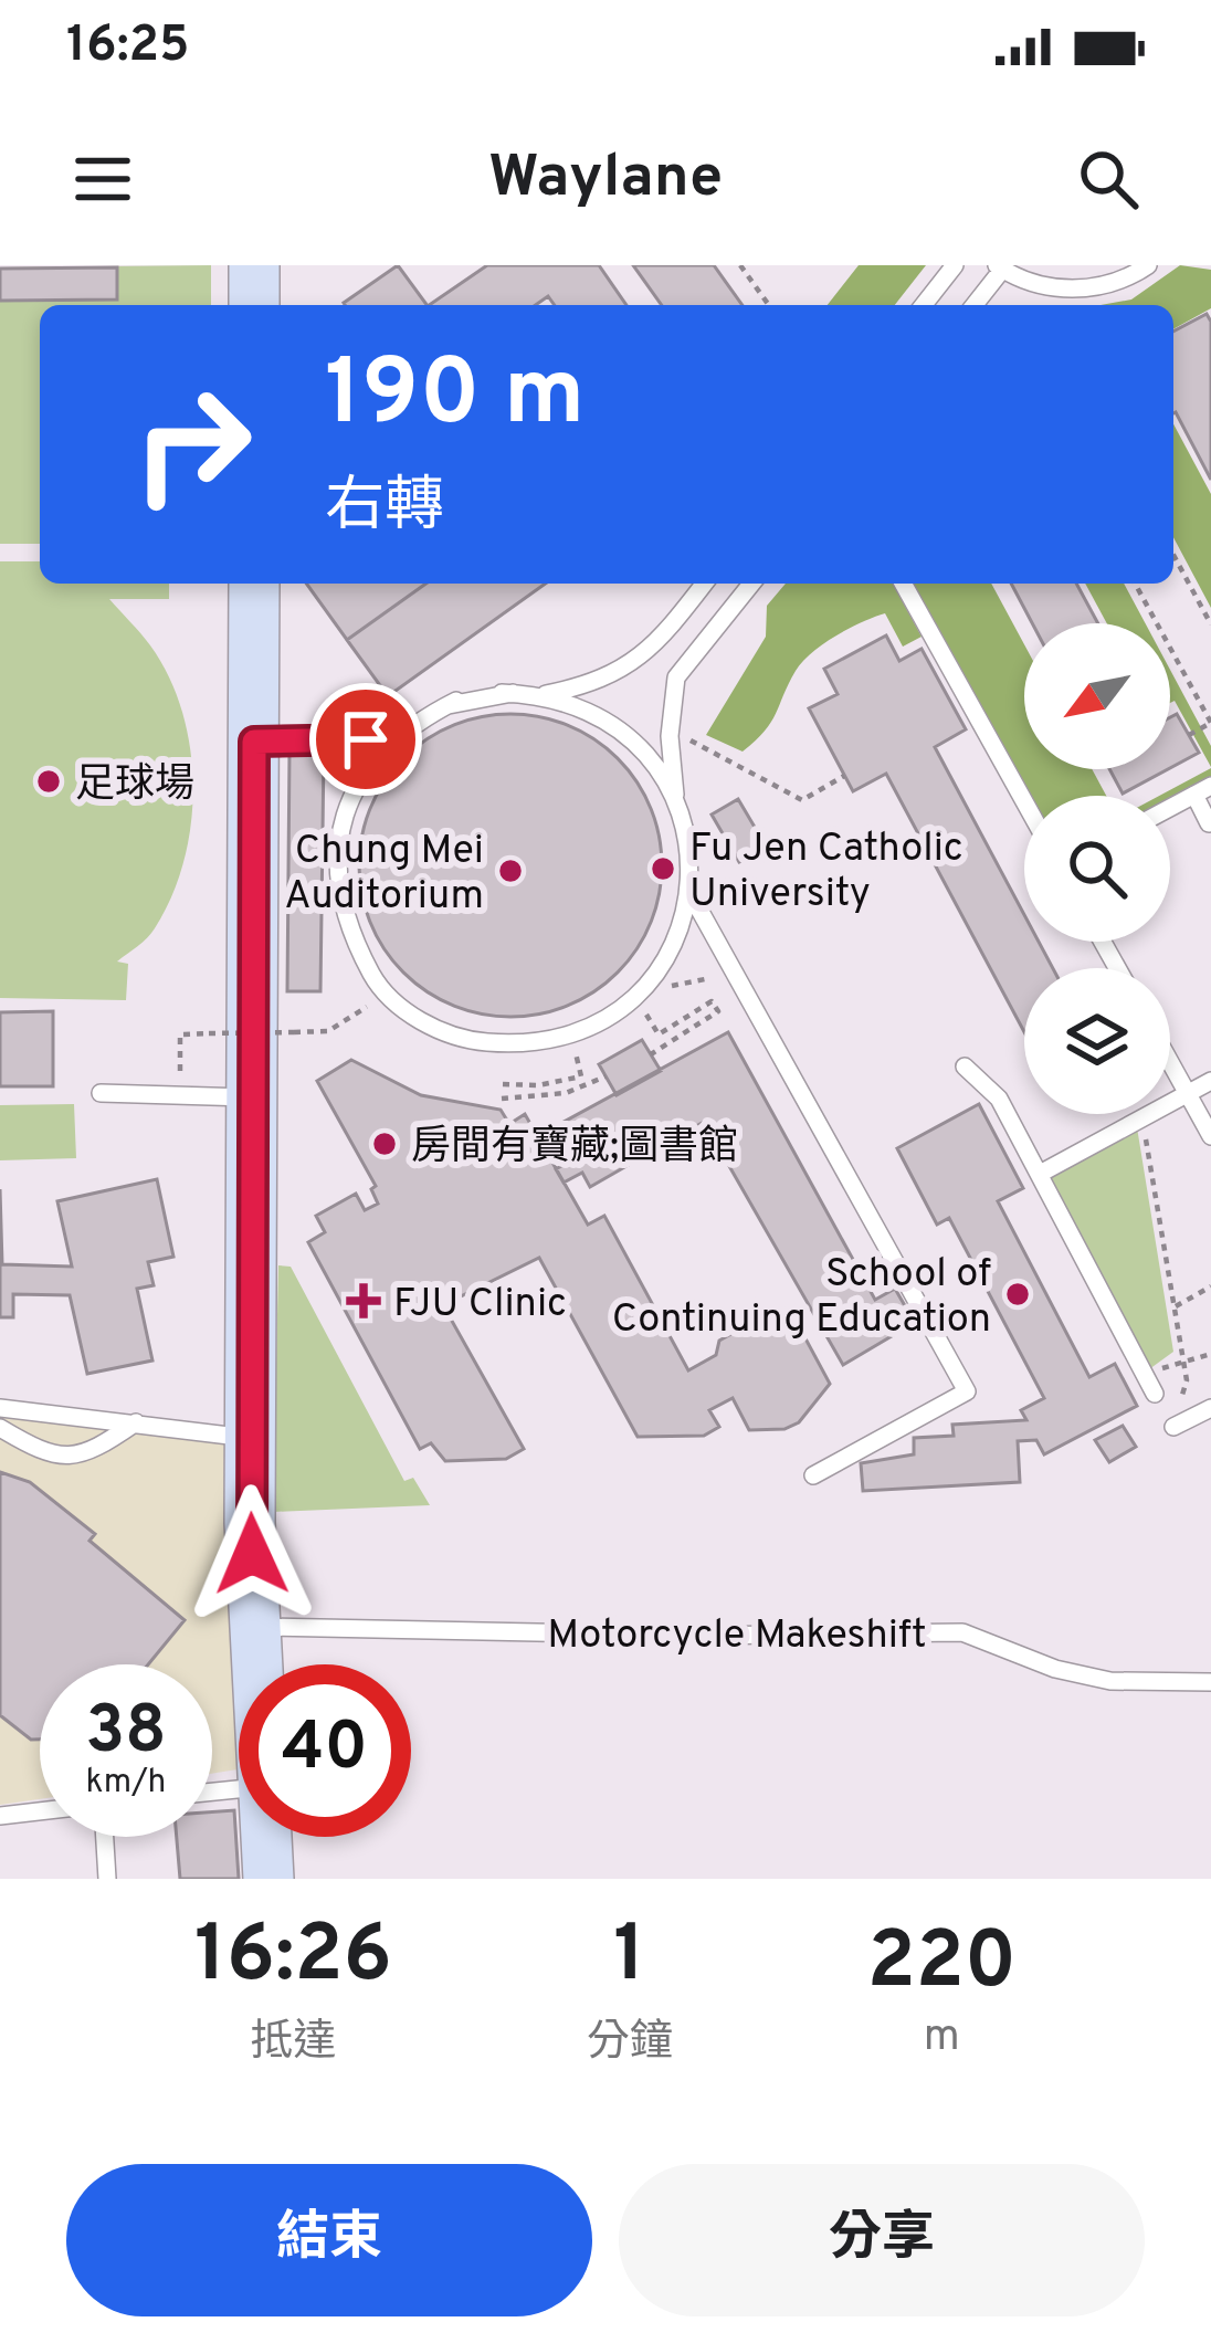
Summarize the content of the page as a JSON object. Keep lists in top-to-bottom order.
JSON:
{
  "streets": {
    "lane": ["Motorcycle Makeshift"]
  },
  "places": {
    "other": [
      "足球場",
      "Fu Jen Catholic University",
      "Chung Mei Auditorium",
      "房間有寶藏;圖書館",
      "School of Continuing Education"
    ],
    "health": ["FJU Clinic"]
  },
  "north": "bottom left",
  "page": {
    "status": "16:25",
    "header": "Waylane",
    "turn": ["190 m", "右轉"],
    "speed": "38 km/h",
    "limit": "40",
    "eta": [
      "16:26",
      "抵達",
      "1",
      "分鐘",
      "220",
      "m"
    ],
    "buttons": ["結束", "分享"]
  }
}
